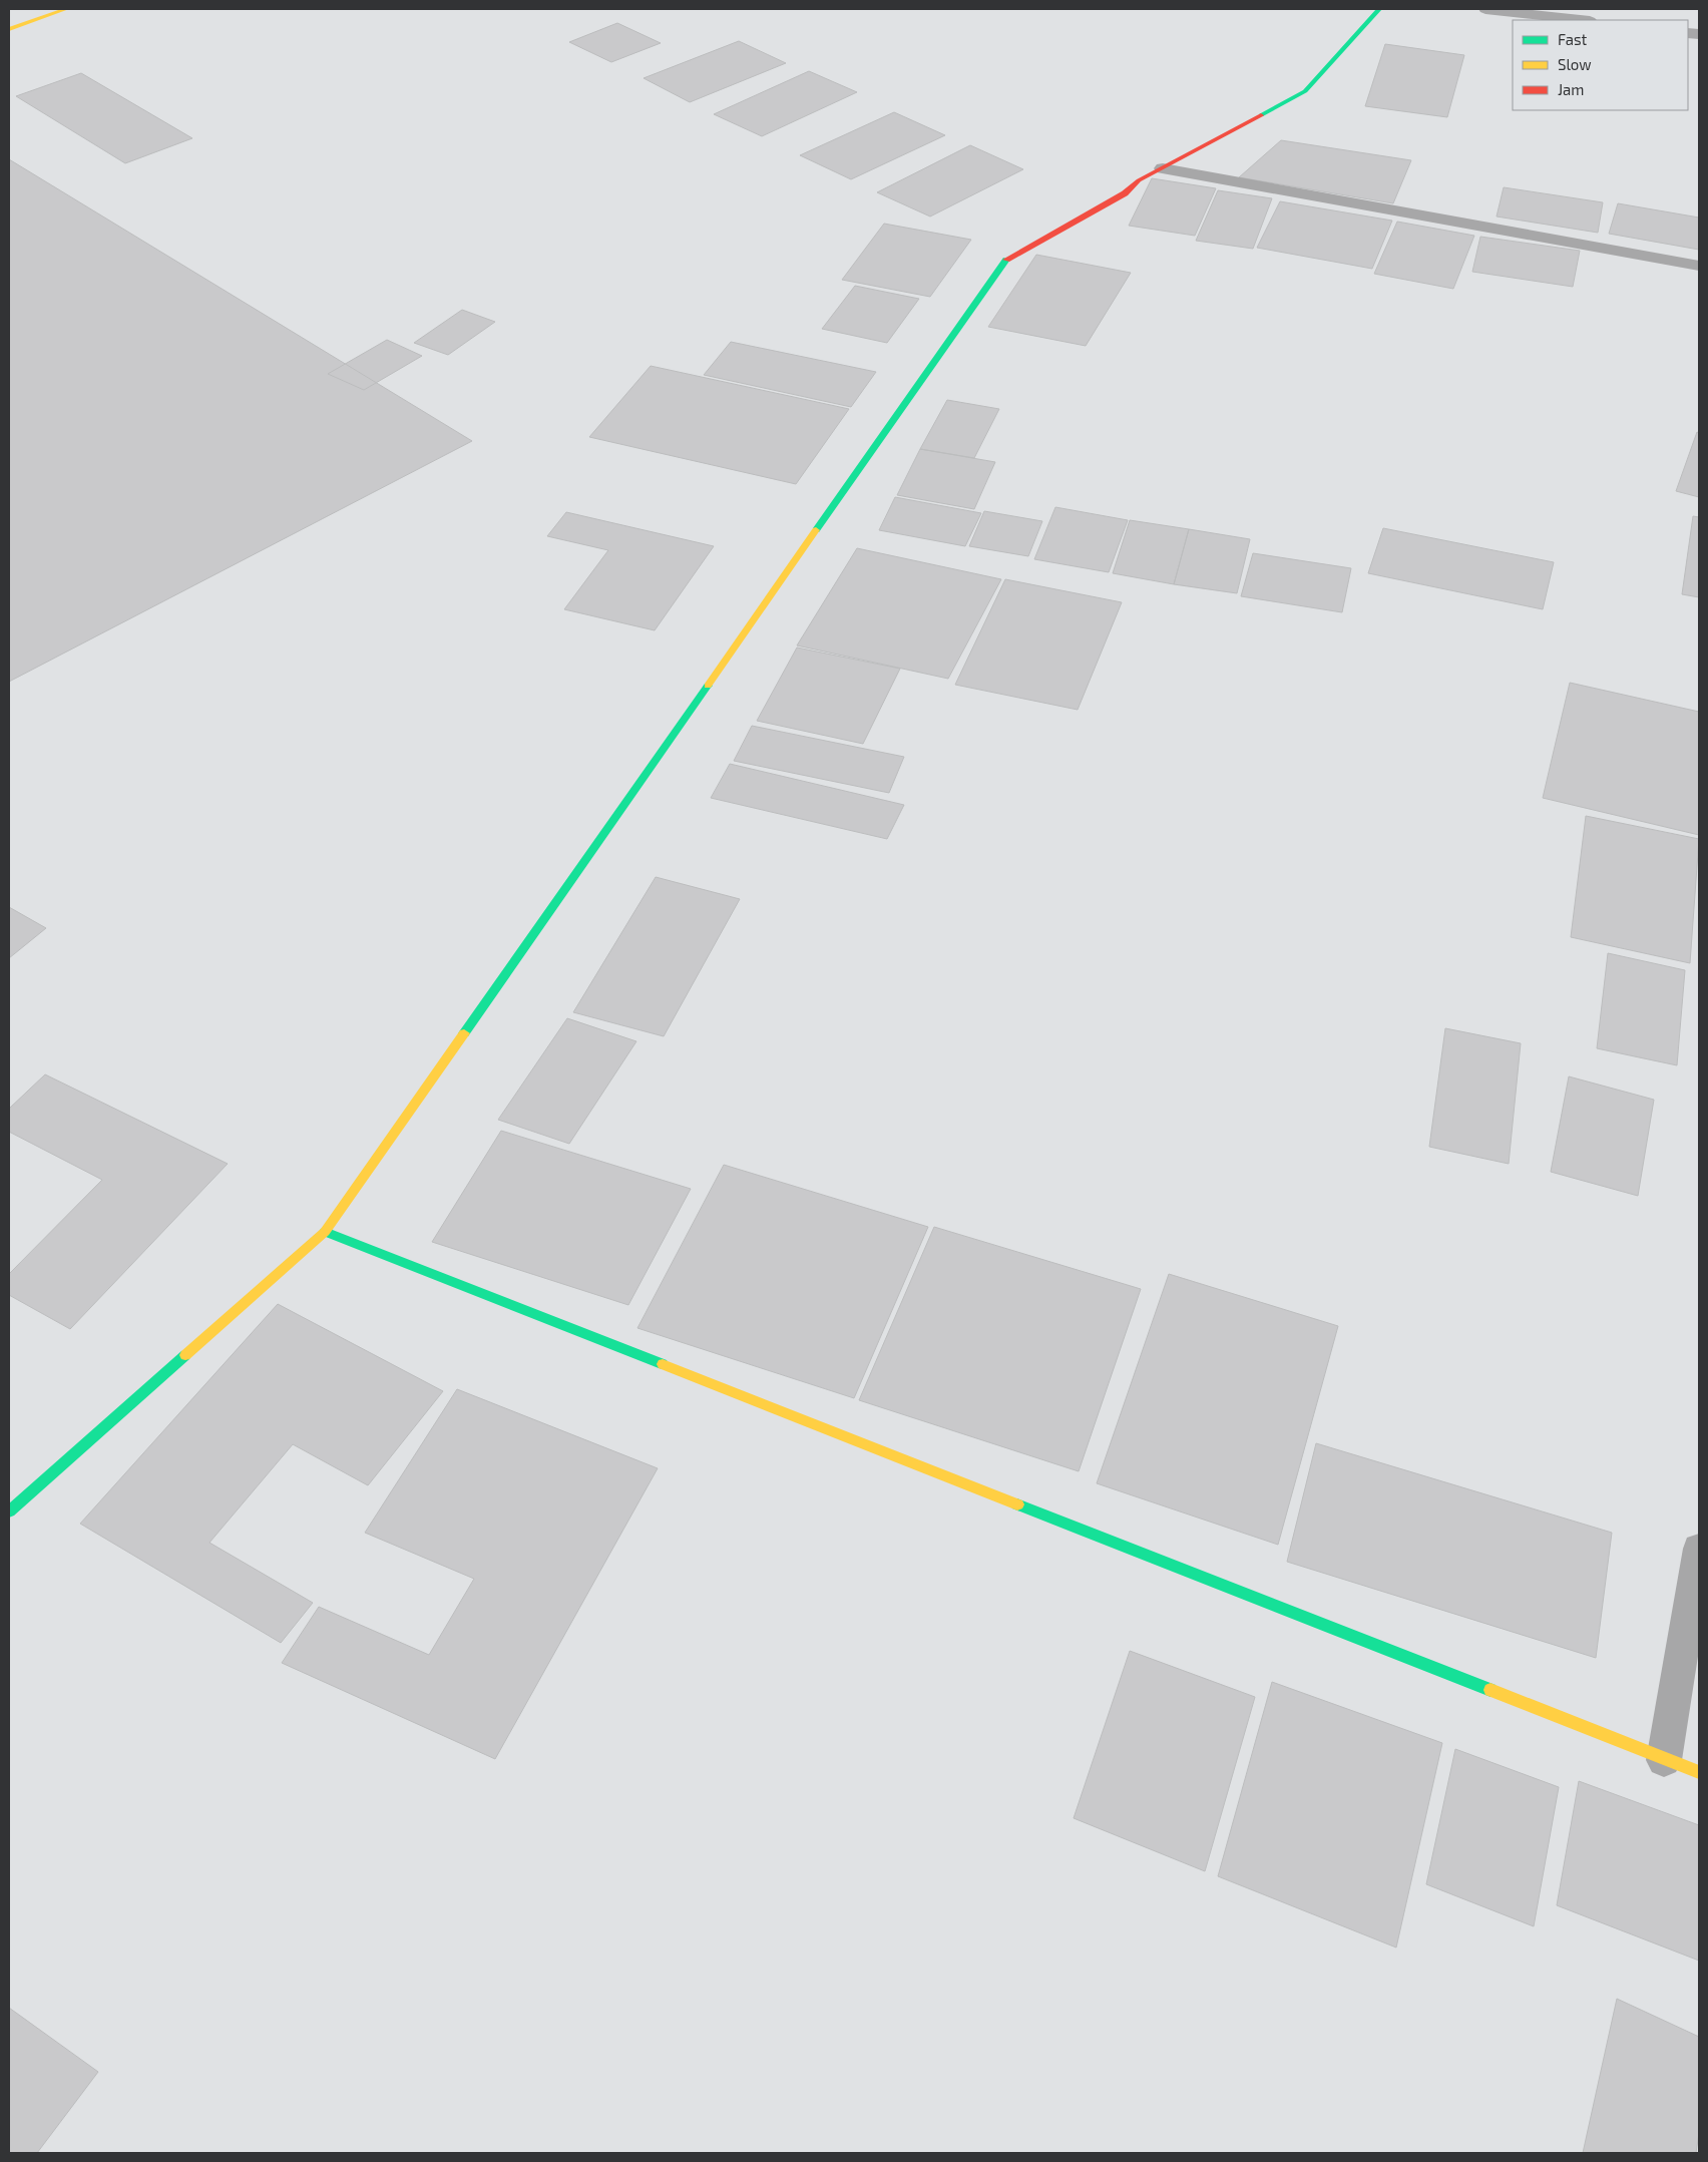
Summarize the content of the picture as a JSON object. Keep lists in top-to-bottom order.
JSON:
{
  "legend": ["Fast", "Slow", "Jam"]
}
